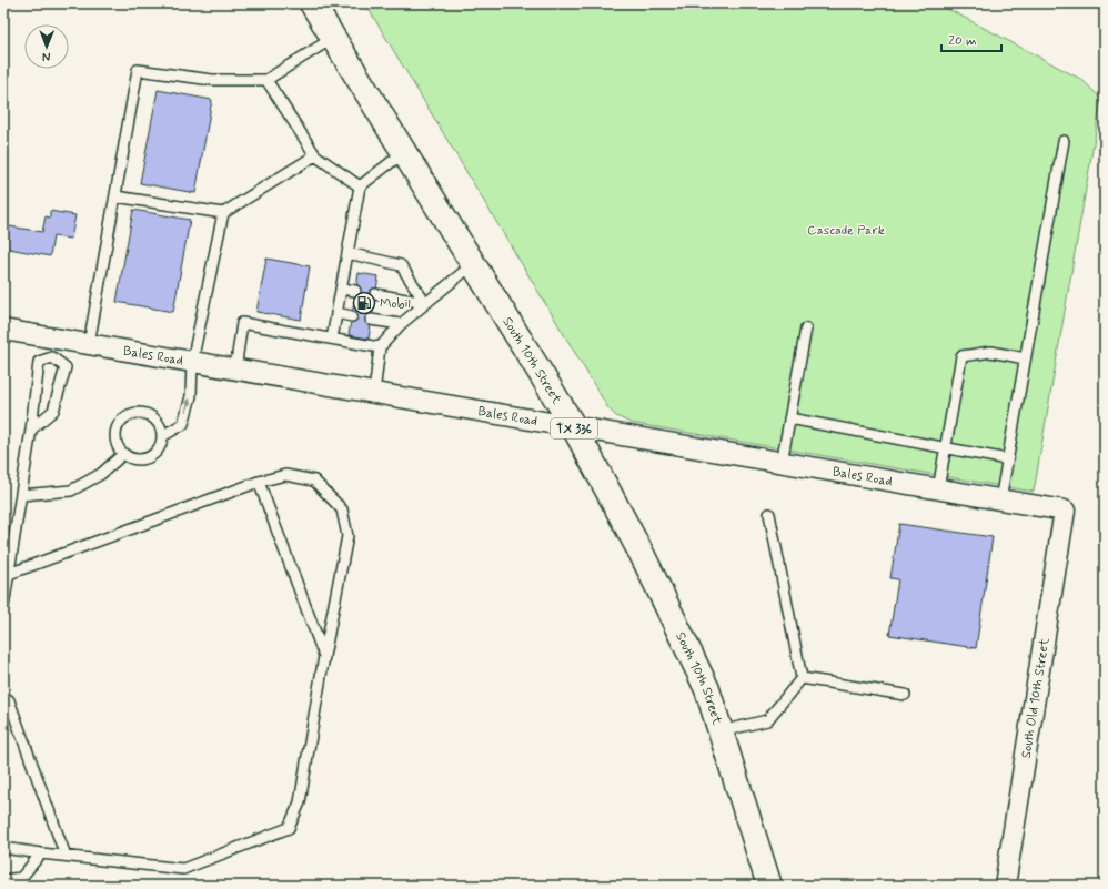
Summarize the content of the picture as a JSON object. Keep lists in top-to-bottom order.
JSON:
{
  "streets": {
    "main road": ["South 10th Street", "TX 336"],
    "street": ["Bales Road", "South Old 10th Street"]
  },
  "crossings": [
    ["Bales Road", "South 10th Street"],
    ["Bales Road", "South Old 10th Street"]
  ],
  "parks": ["Cascade Park"],
  "places": {
    "fuel station": ["Mobil"]
  },
  "scale_bar": "20 m",
  "north": "bottom"
}
